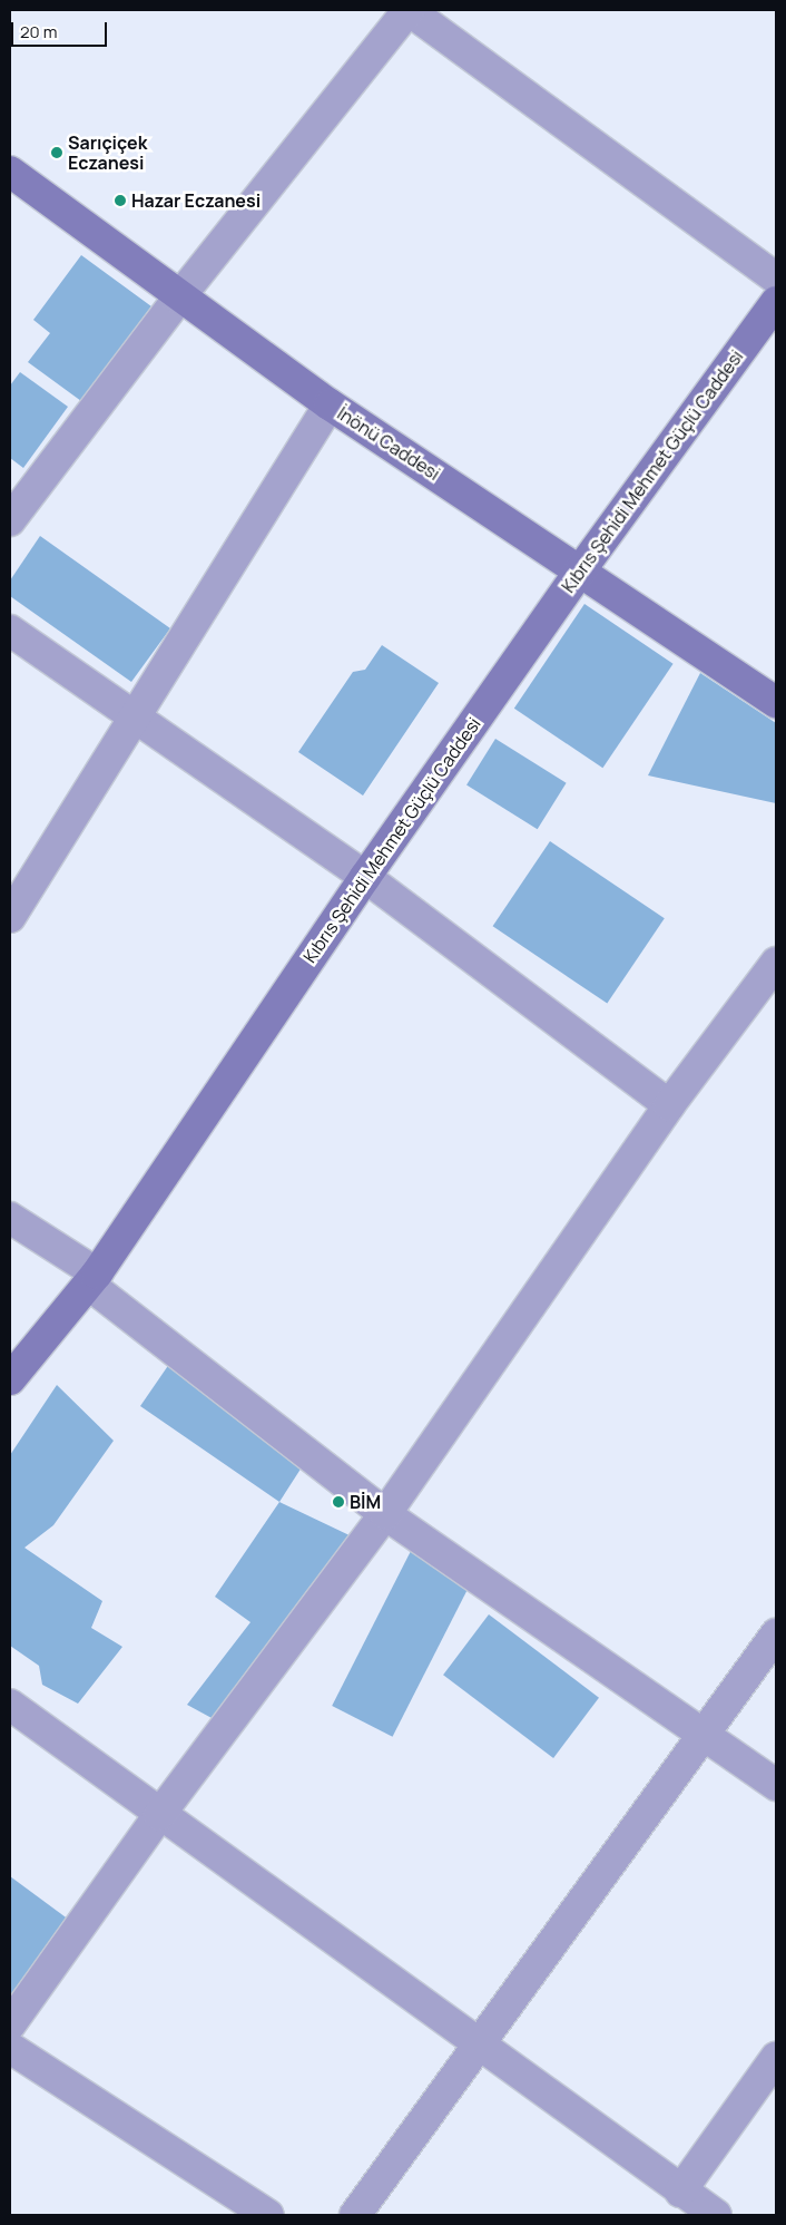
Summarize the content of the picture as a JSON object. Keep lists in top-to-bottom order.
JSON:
{
  "streets": {
    "street": ["İnönü Caddesi", "Kıbrıs Şehidi Mehmet Güçlü Caddesi"]
  },
  "crossings": [
    ["İnönü Caddesi", "Kıbrıs Şehidi Mehmet Güçlü Caddesi"]
  ],
  "places": ["Sarıçiçek Eczanesi", "Hazar Eczanesi", "BİM"],
  "scale_bar": "20 m"
}
